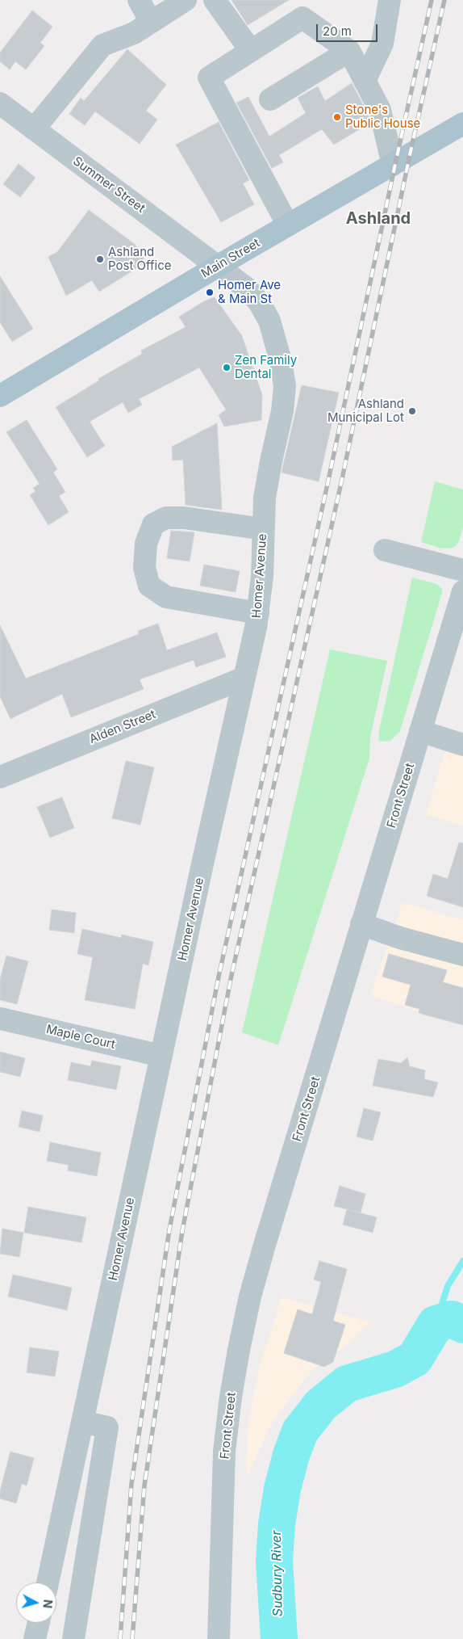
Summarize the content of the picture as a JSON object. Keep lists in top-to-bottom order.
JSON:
{
  "streets": {
    "main road": ["Main Street"],
    "street": [
      "Summer Street",
      "Homer Avenue",
      "Alden Street",
      "Front Street",
      "Maple Court"
    ]
  },
  "crossings": [
    ["Summer Street", "Main Street"],
    ["Summer Street", "Homer Avenue"],
    ["Main Street", "Homer Avenue"],
    ["Homer Avenue", "Alden Street"],
    ["Homer Avenue", "Maple Court"]
  ],
  "districts": ["Ashland"],
  "water": ["Sudbury River"],
  "places": [
    "Stone's Public House",
    "Ashland Post Office",
    "Homer Ave & Main St",
    "Zen Family Dental",
    "Ashland Municipal Lot"
  ],
  "scale_bar": "20 m",
  "north": "right"
}
